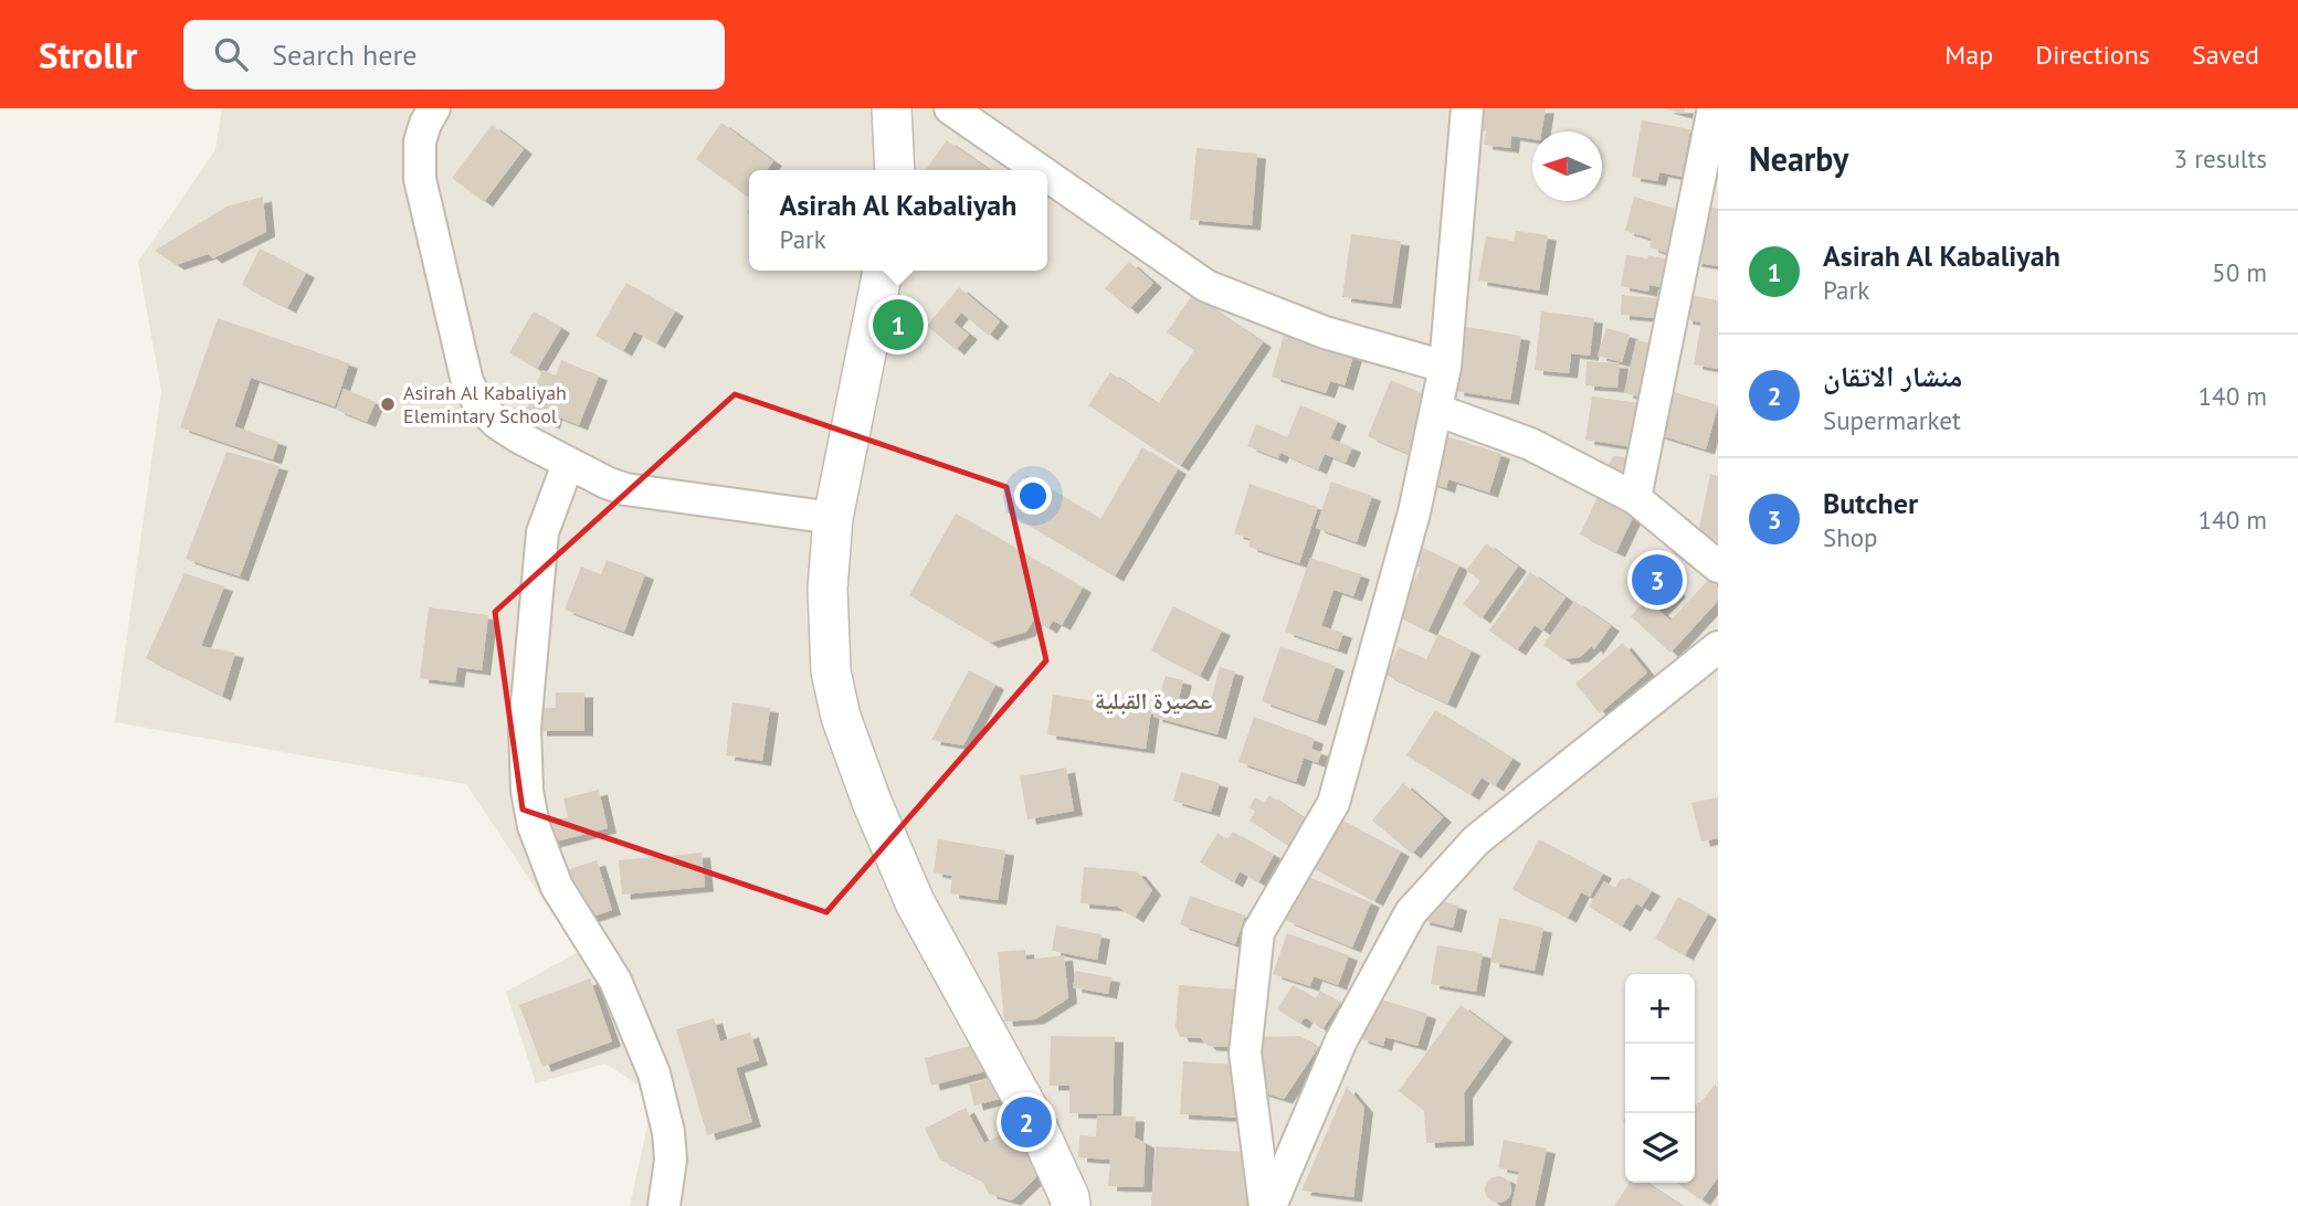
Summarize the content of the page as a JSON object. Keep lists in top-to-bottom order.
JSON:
{
  "districts": ["عصيرة القبلية"],
  "places": ["Asirah Al Kabaliyah Elemintary School"],
  "north": "left",
  "page": {
    "header": "Strollr",
    "search": "Search here",
    "nav": ["Map", "Directions", "Saved"],
    "heading": ["Nearby", "3 results"],
    "popup": ["Asirah Al Kabaliyah", "Park"],
    "list": [
      {
        "mark": "1",
        "name": "Asirah Al Kabaliyah",
        "note": "Park",
        "value": "50 m"
      },
      {
        "mark": "2",
        "name": "منشار الاتقان",
        "note": "Supermarket",
        "value": "140 m"
      },
      {
        "mark": "3",
        "name": "Butcher",
        "note": "Shop",
        "value": "140 m"
      }
    ],
    "pins": ["1", "3", "2"],
    "map_buttons": ["+", "−"]
  }
}
